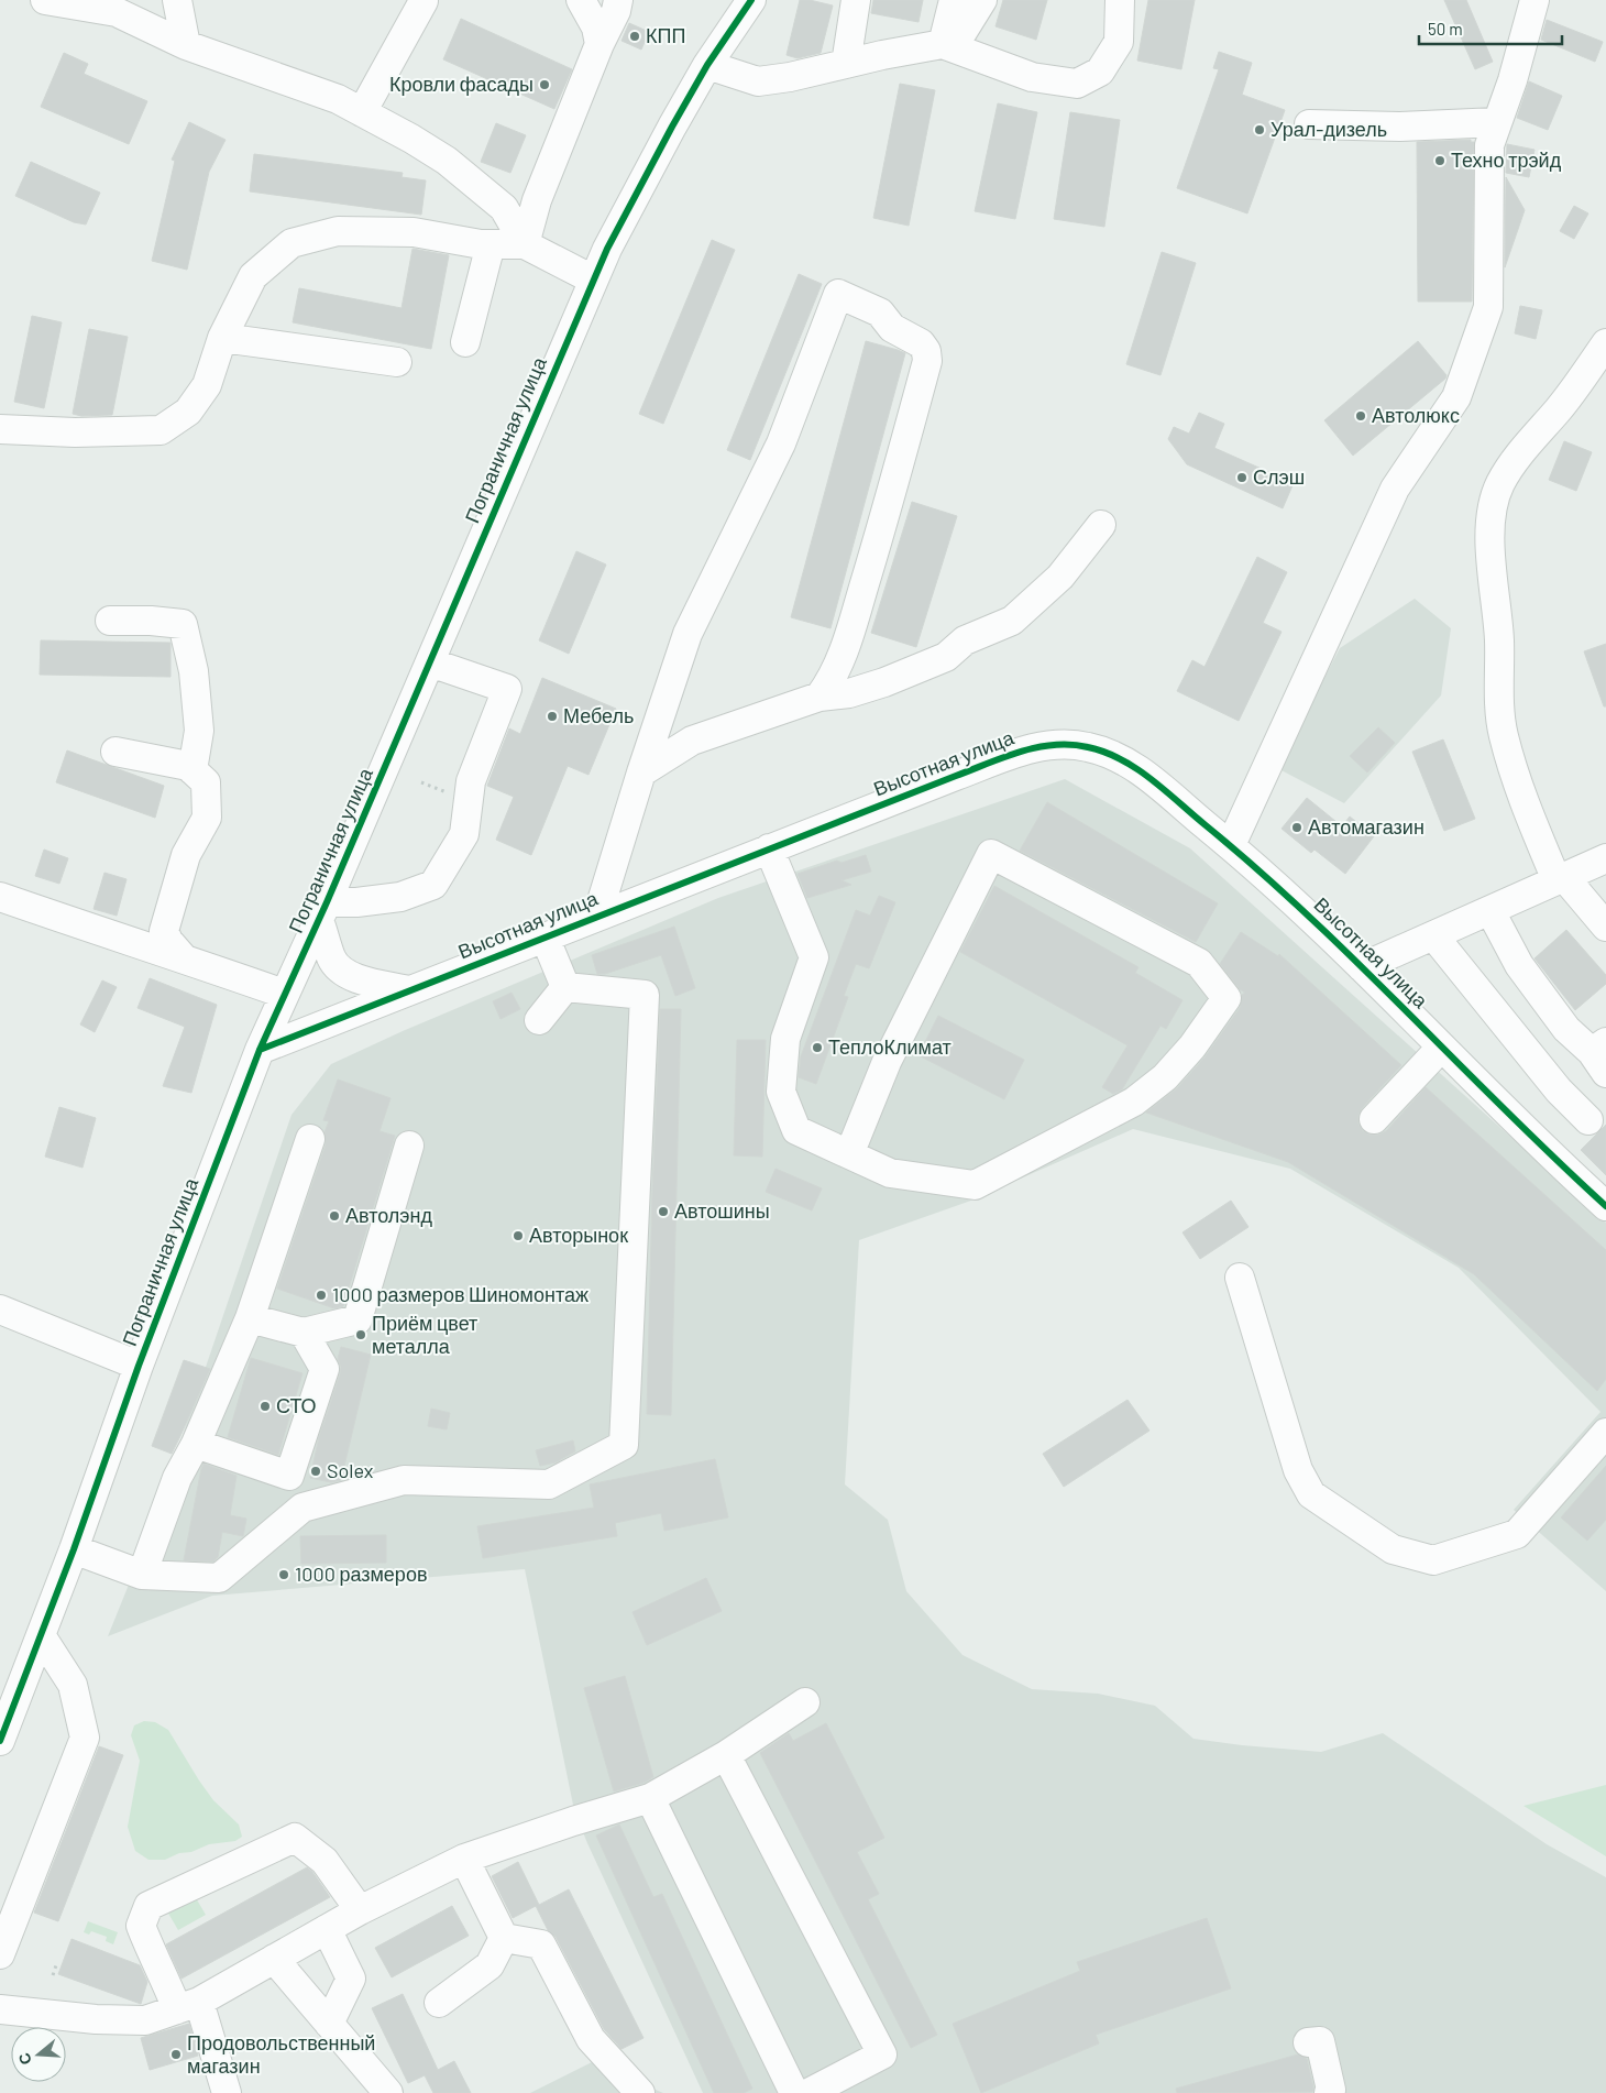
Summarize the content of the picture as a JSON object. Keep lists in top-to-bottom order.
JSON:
{
  "streets": {
    "street": ["Пограничная улица", "Высотная улица"]
  },
  "crossings": [
    ["Пограничная улица", "Высотная улица"]
  ],
  "places": [
    "КПП",
    "Кровли фасады",
    "Урал-дизель",
    "Техно трэйд",
    "Автолюкс",
    "Слэш",
    "Мебель",
    "Автомагазин",
    "ТеплоКлимат",
    "Автошины",
    "Автолэнд",
    "Авторынок",
    "1000 размеров Шиномонтаж",
    "Приём цвет металла",
    "СТО",
    "Solex",
    "1000 размеров",
    "Продовольственный магазин"
  ],
  "scale_bar": "50 m",
  "north": "left"
}
